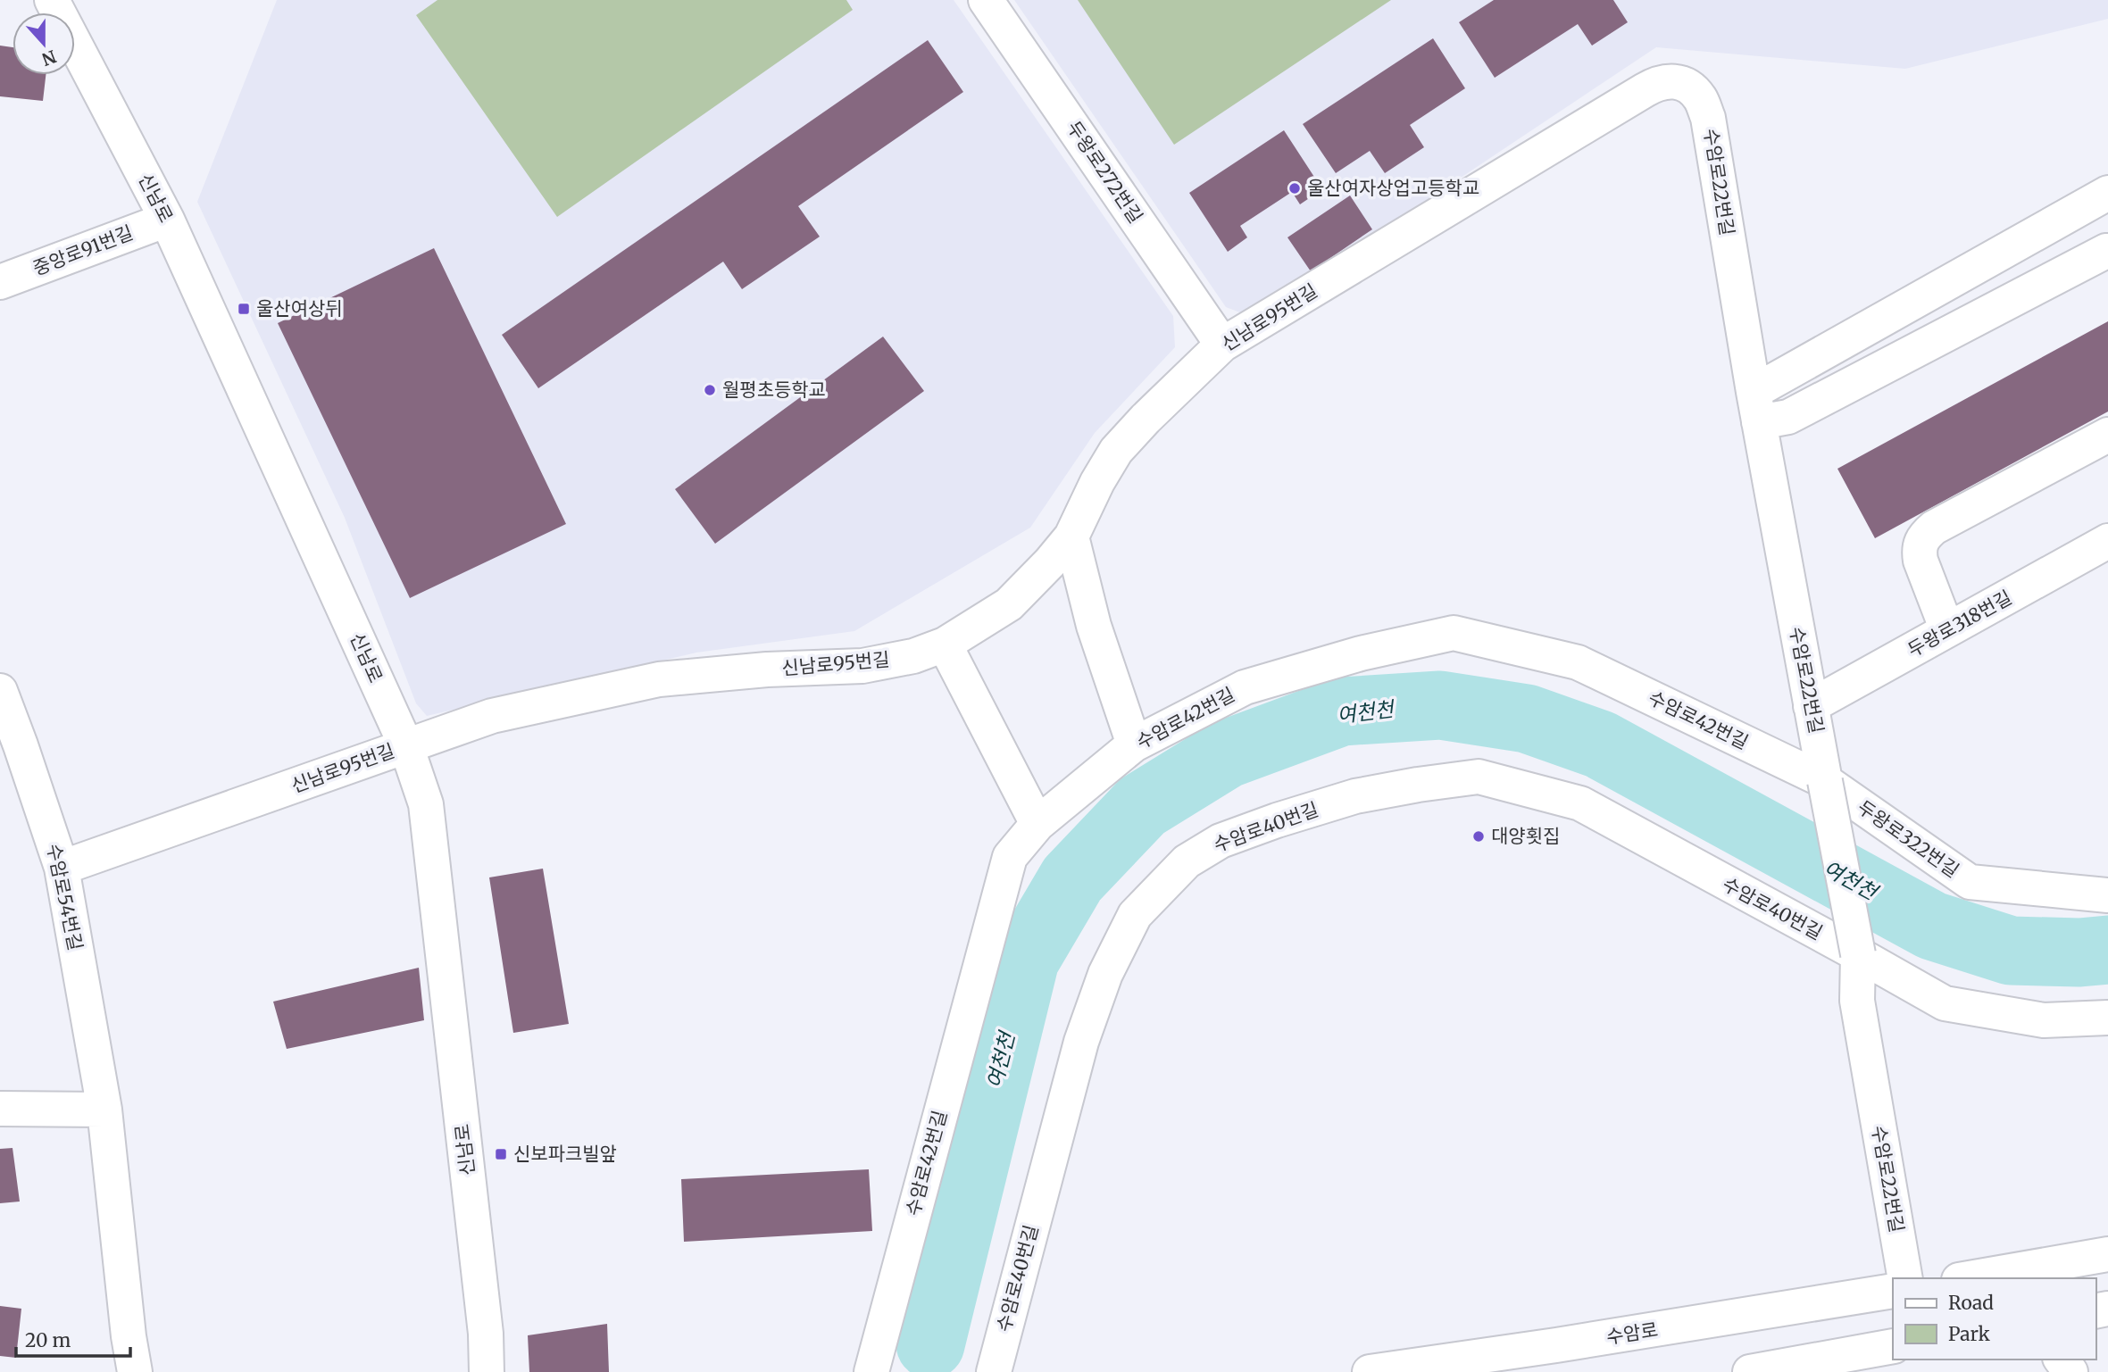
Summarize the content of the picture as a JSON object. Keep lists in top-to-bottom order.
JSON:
{
  "streets": {
    "street": [
      "두왕로272번길",
      "수암로22번길",
      "신남로",
      "중앙로91번길",
      "신남로95번길",
      "두왕로318번길",
      "수암로42번길",
      "수암로40번길",
      "두왕로322번길",
      "수암로54번길",
      "수암로"
    ]
  },
  "crossings": [
    ["두왕로272번길", "신남로95번길"],
    ["수암로22번길", "신남로95번길"],
    ["수암로22번길", "두왕로318번길"],
    ["수암로22번길", "수암로42번길"],
    ["수암로22번길", "수암로40번길"],
    ["수암로22번길", "두왕로322번길"],
    ["신남로", "중앙로91번길"],
    ["신남로", "신남로95번길"],
    ["신남로95번길", "수암로54번길"],
    ["수암로42번길", "두왕로322번길"]
  ],
  "water": ["여천천"],
  "places": {
    "other": ["울산여자상업고등학교", "월평초등학교", "대양횟집"],
    "transit": ["울산여상뒤", "신보파크빌앞"]
  },
  "legend": ["Road", "Park"],
  "scale_bar": "20 m",
  "north": "bottom"
}
